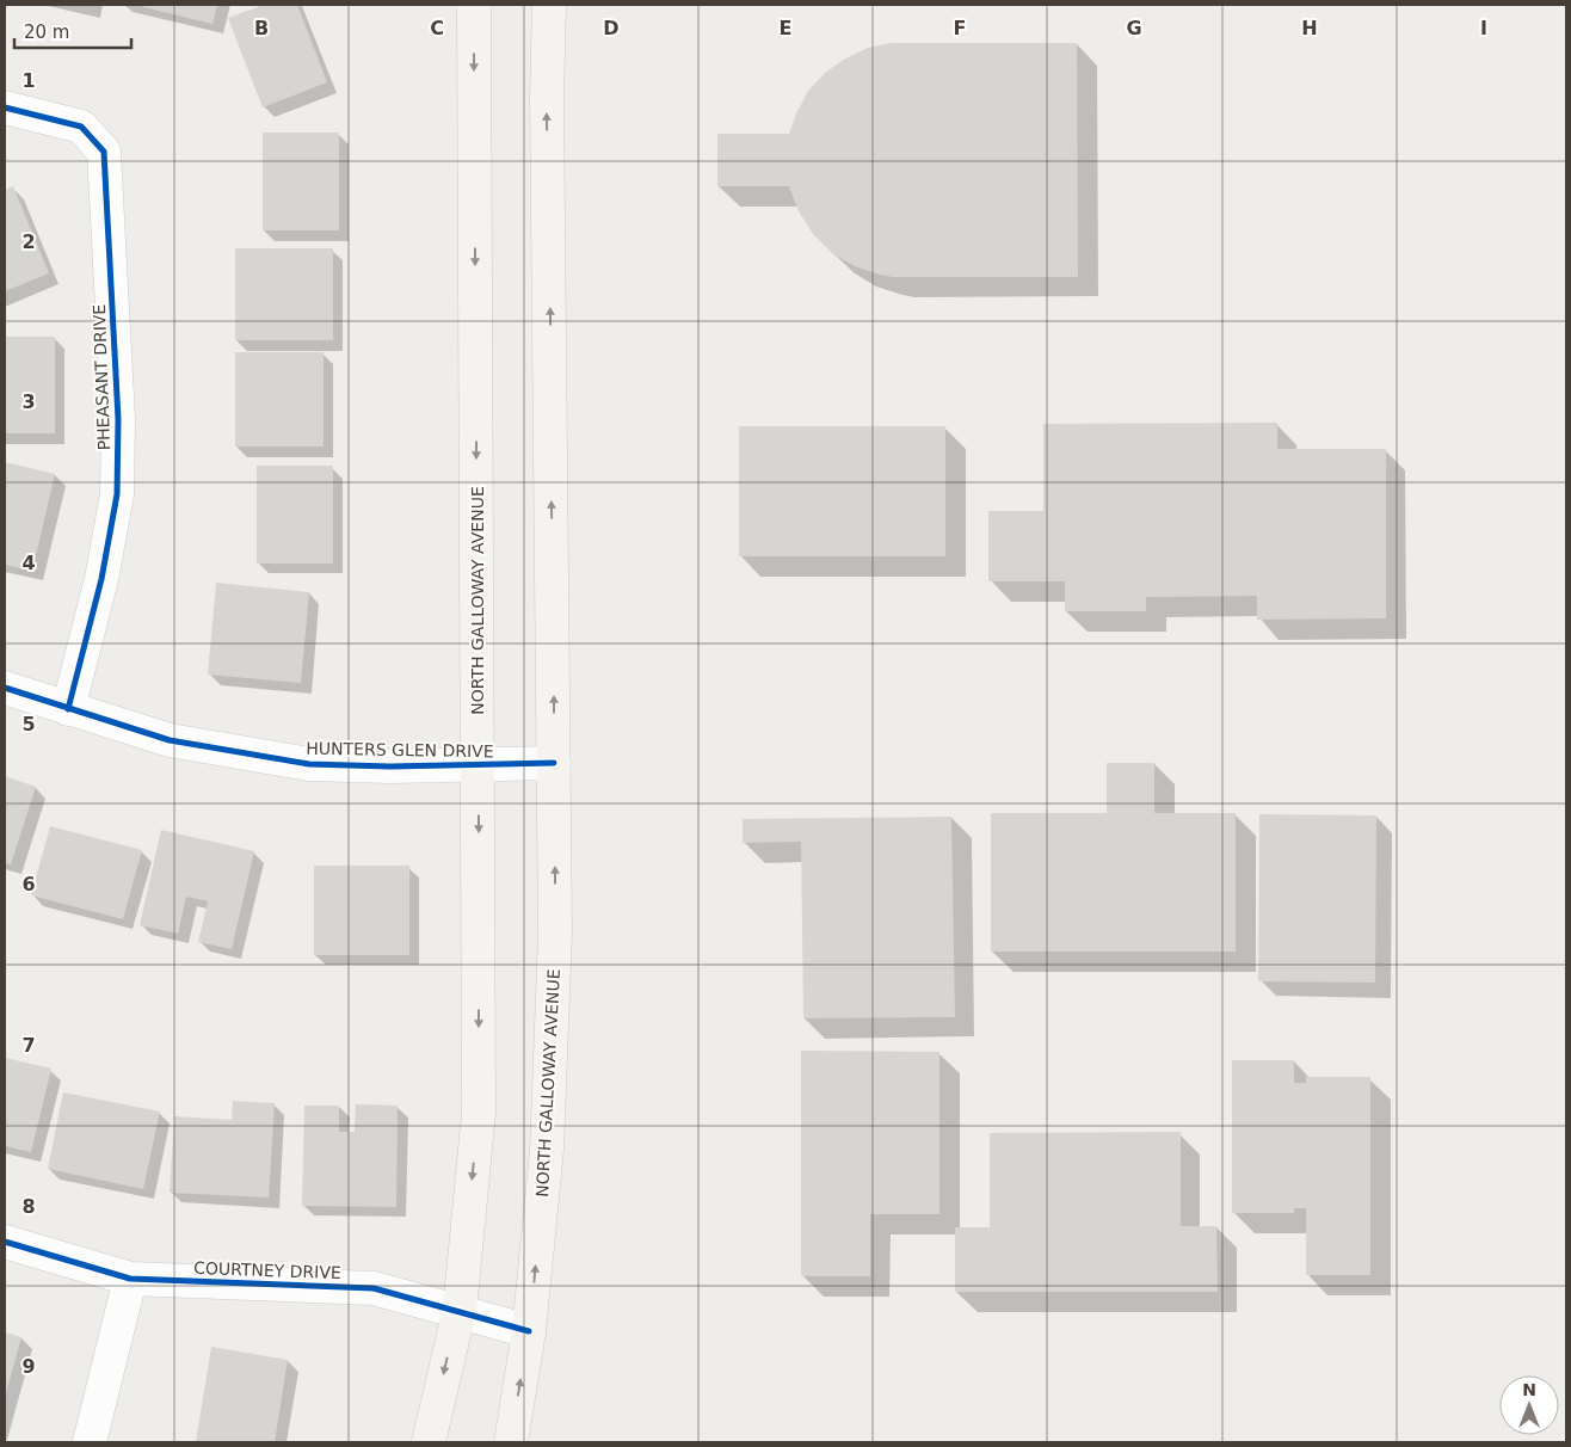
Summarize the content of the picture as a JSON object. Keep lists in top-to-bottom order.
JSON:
{
  "streets": {
    "main road": ["NORTH GALLOWAY AVENUE"],
    "street": ["PHEASANT DRIVE", "HUNTERS GLEN DRIVE", "COURTNEY DRIVE"]
  },
  "crossings": [
    ["PHEASANT DRIVE", "HUNTERS GLEN DRIVE"],
    ["NORTH GALLOWAY AVENUE", "HUNTERS GLEN DRIVE"],
    ["NORTH GALLOWAY AVENUE", "COURTNEY DRIVE"]
  ],
  "scale_bar": "20 m",
  "north": "top",
  "grid": {
    "columns": [
      "B",
      "C",
      "D",
      "E",
      "F",
      "G",
      "H",
      "I"
    ],
    "rows": [
      "1",
      "2",
      "3",
      "4",
      "5",
      "6",
      "7",
      "8",
      "9"
    ]
  }
}
